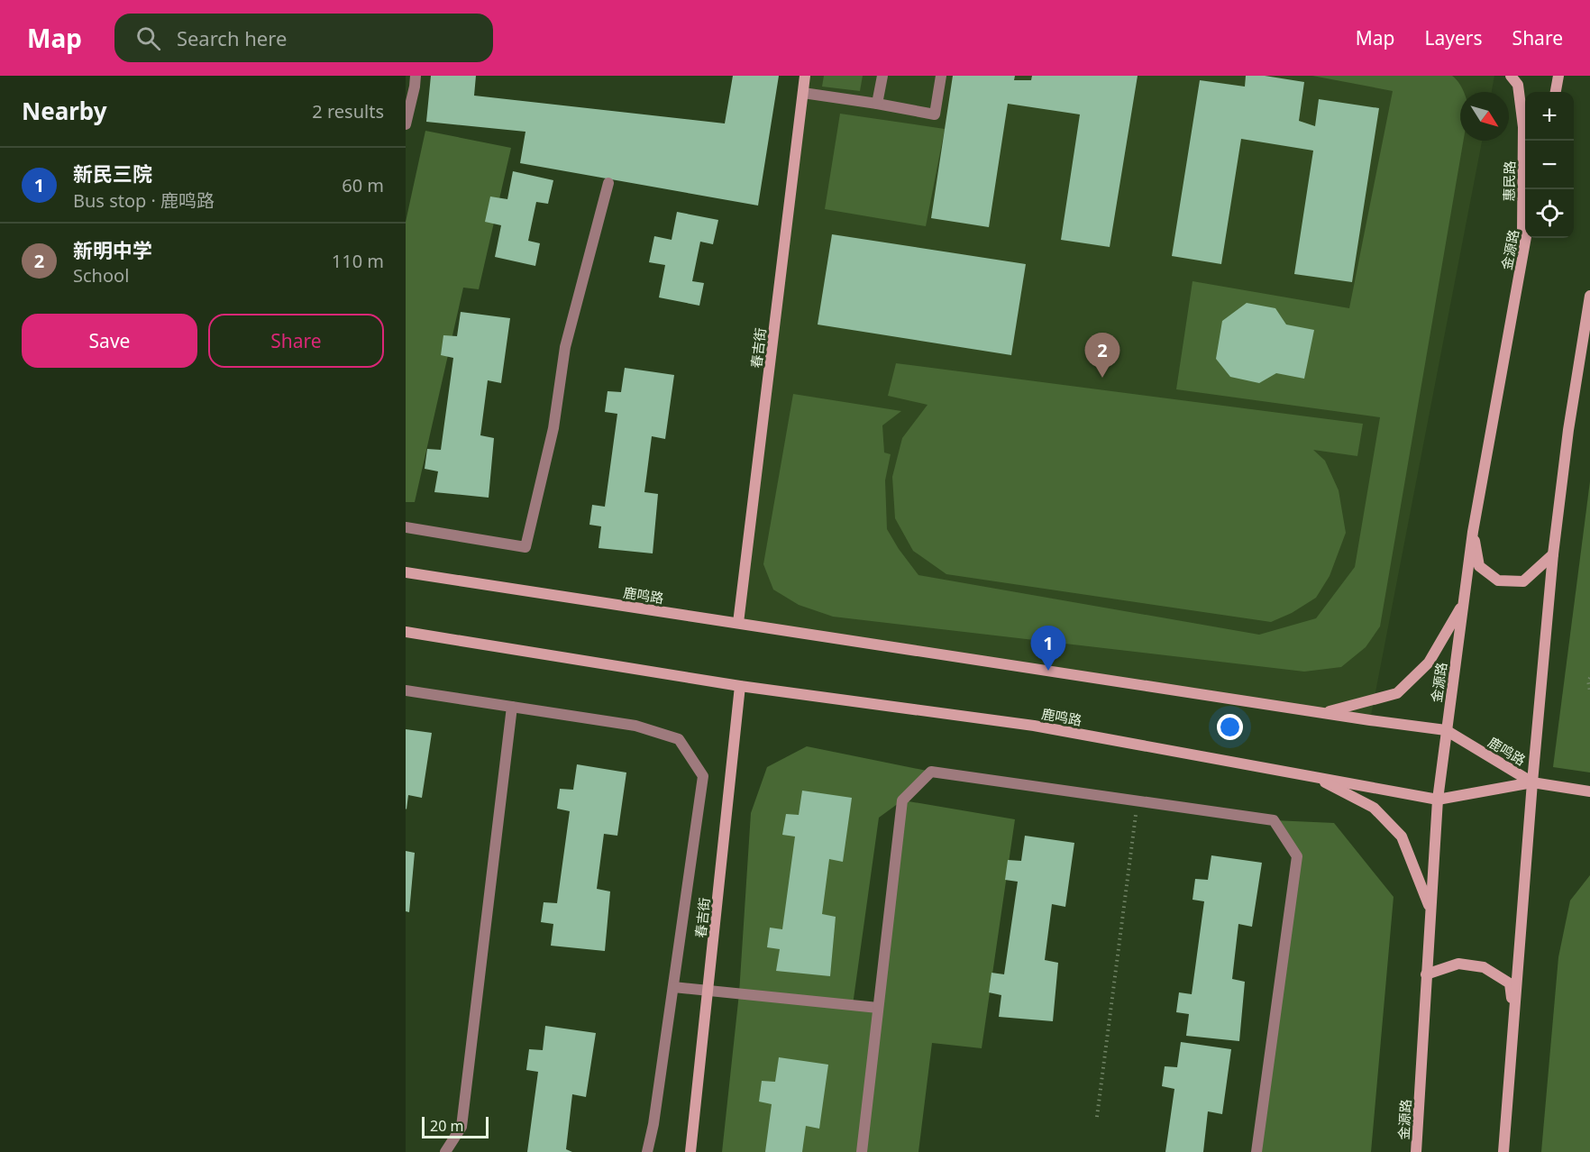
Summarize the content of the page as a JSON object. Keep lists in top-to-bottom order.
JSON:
{
  "streets": {
    "main road": [
      "惠民路",
      "金源路",
      "春吉街",
      "鹿鸣路"
    ]
  },
  "crossings": [
    ["惠民路", "金源路"],
    ["金源路", "鹿鸣路"],
    ["春吉街", "鹿鸣路"]
  ],
  "scale_bar": "20 m",
  "north": "bottom right",
  "page": {
    "header": "Map",
    "search": "Search here",
    "nav": ["Map", "Layers", "Share"],
    "heading": ["Nearby", "2 results"],
    "map_buttons": ["+", "−"],
    "list": [
      {
        "mark": "1",
        "name": "新民三院",
        "note": "Bus stop · 鹿鸣路",
        "value": "60 m"
      },
      {
        "mark": "2",
        "name": "新明中学",
        "note": "School",
        "value": "110 m"
      }
    ],
    "buttons": ["Save", "Share"],
    "pins": ["2", "1"],
    "scale": "20 m"
  }
}
